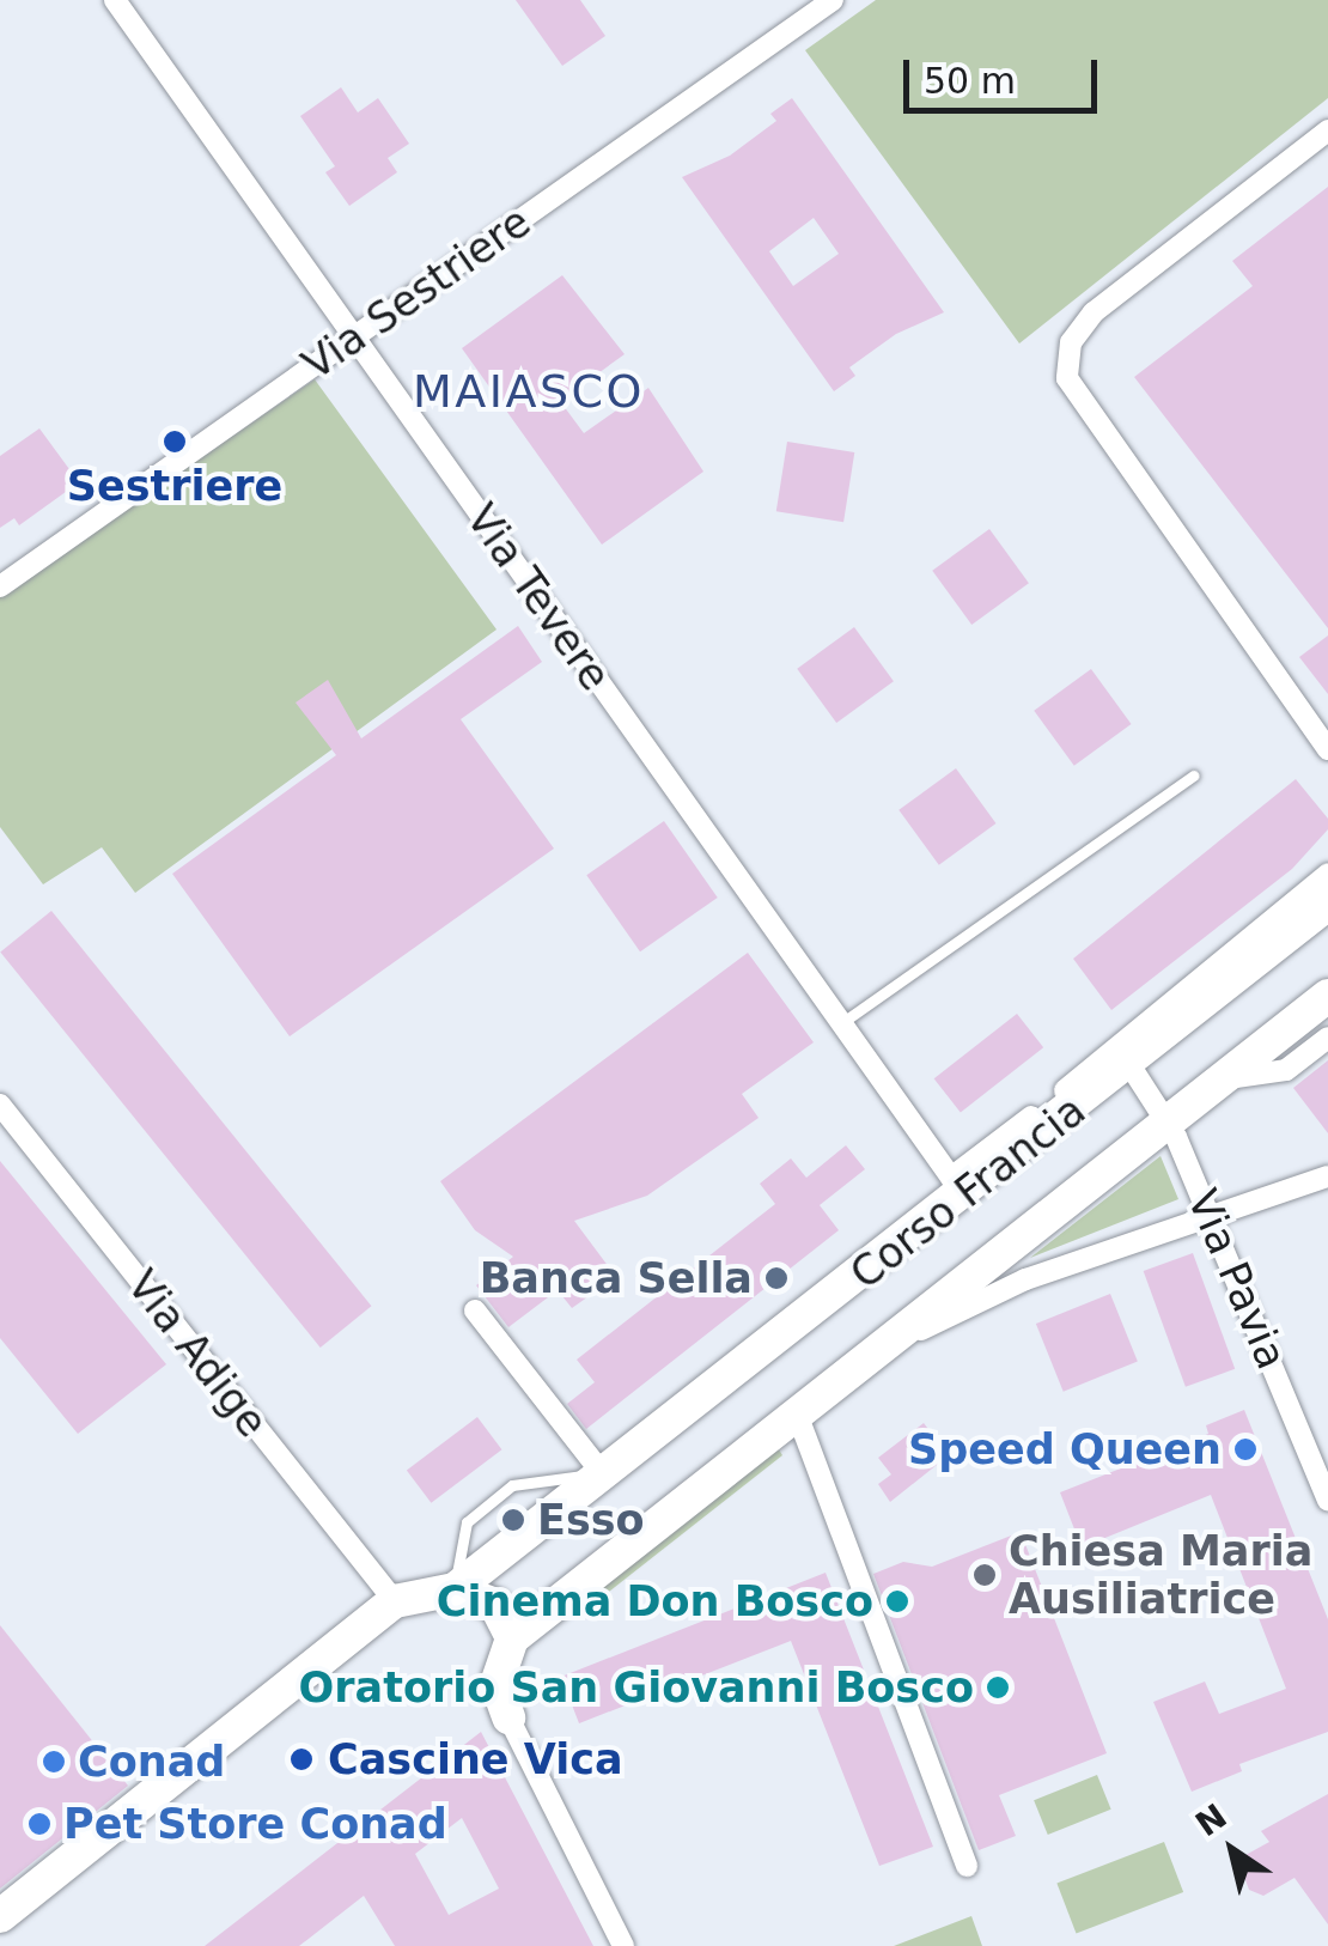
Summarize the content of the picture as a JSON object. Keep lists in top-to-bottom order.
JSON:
{
  "streets": {
    "main road": ["Corso Francia"],
    "street": [
      "Via Sestriere",
      "Via Tevere",
      "Via Pavia",
      "Via Adige"
    ]
  },
  "crossings": [
    ["Via Sestriere", "Via Tevere"],
    ["Via Tevere", "Corso Francia"],
    ["Corso Francia", "Via Pavia"]
  ],
  "districts": ["MAIASCO"],
  "places": [
    "Sestriere",
    "Banca Sella",
    "Speed Queen",
    "Esso",
    "Chiesa Maria Ausiliatrice",
    "Cinema Don Bosco",
    "Oratorio San Giovanni Bosco",
    "Cascine Vica",
    "Conad",
    "Pet Store Conad"
  ],
  "scale_bar": "50 m",
  "north": "top left"
}
